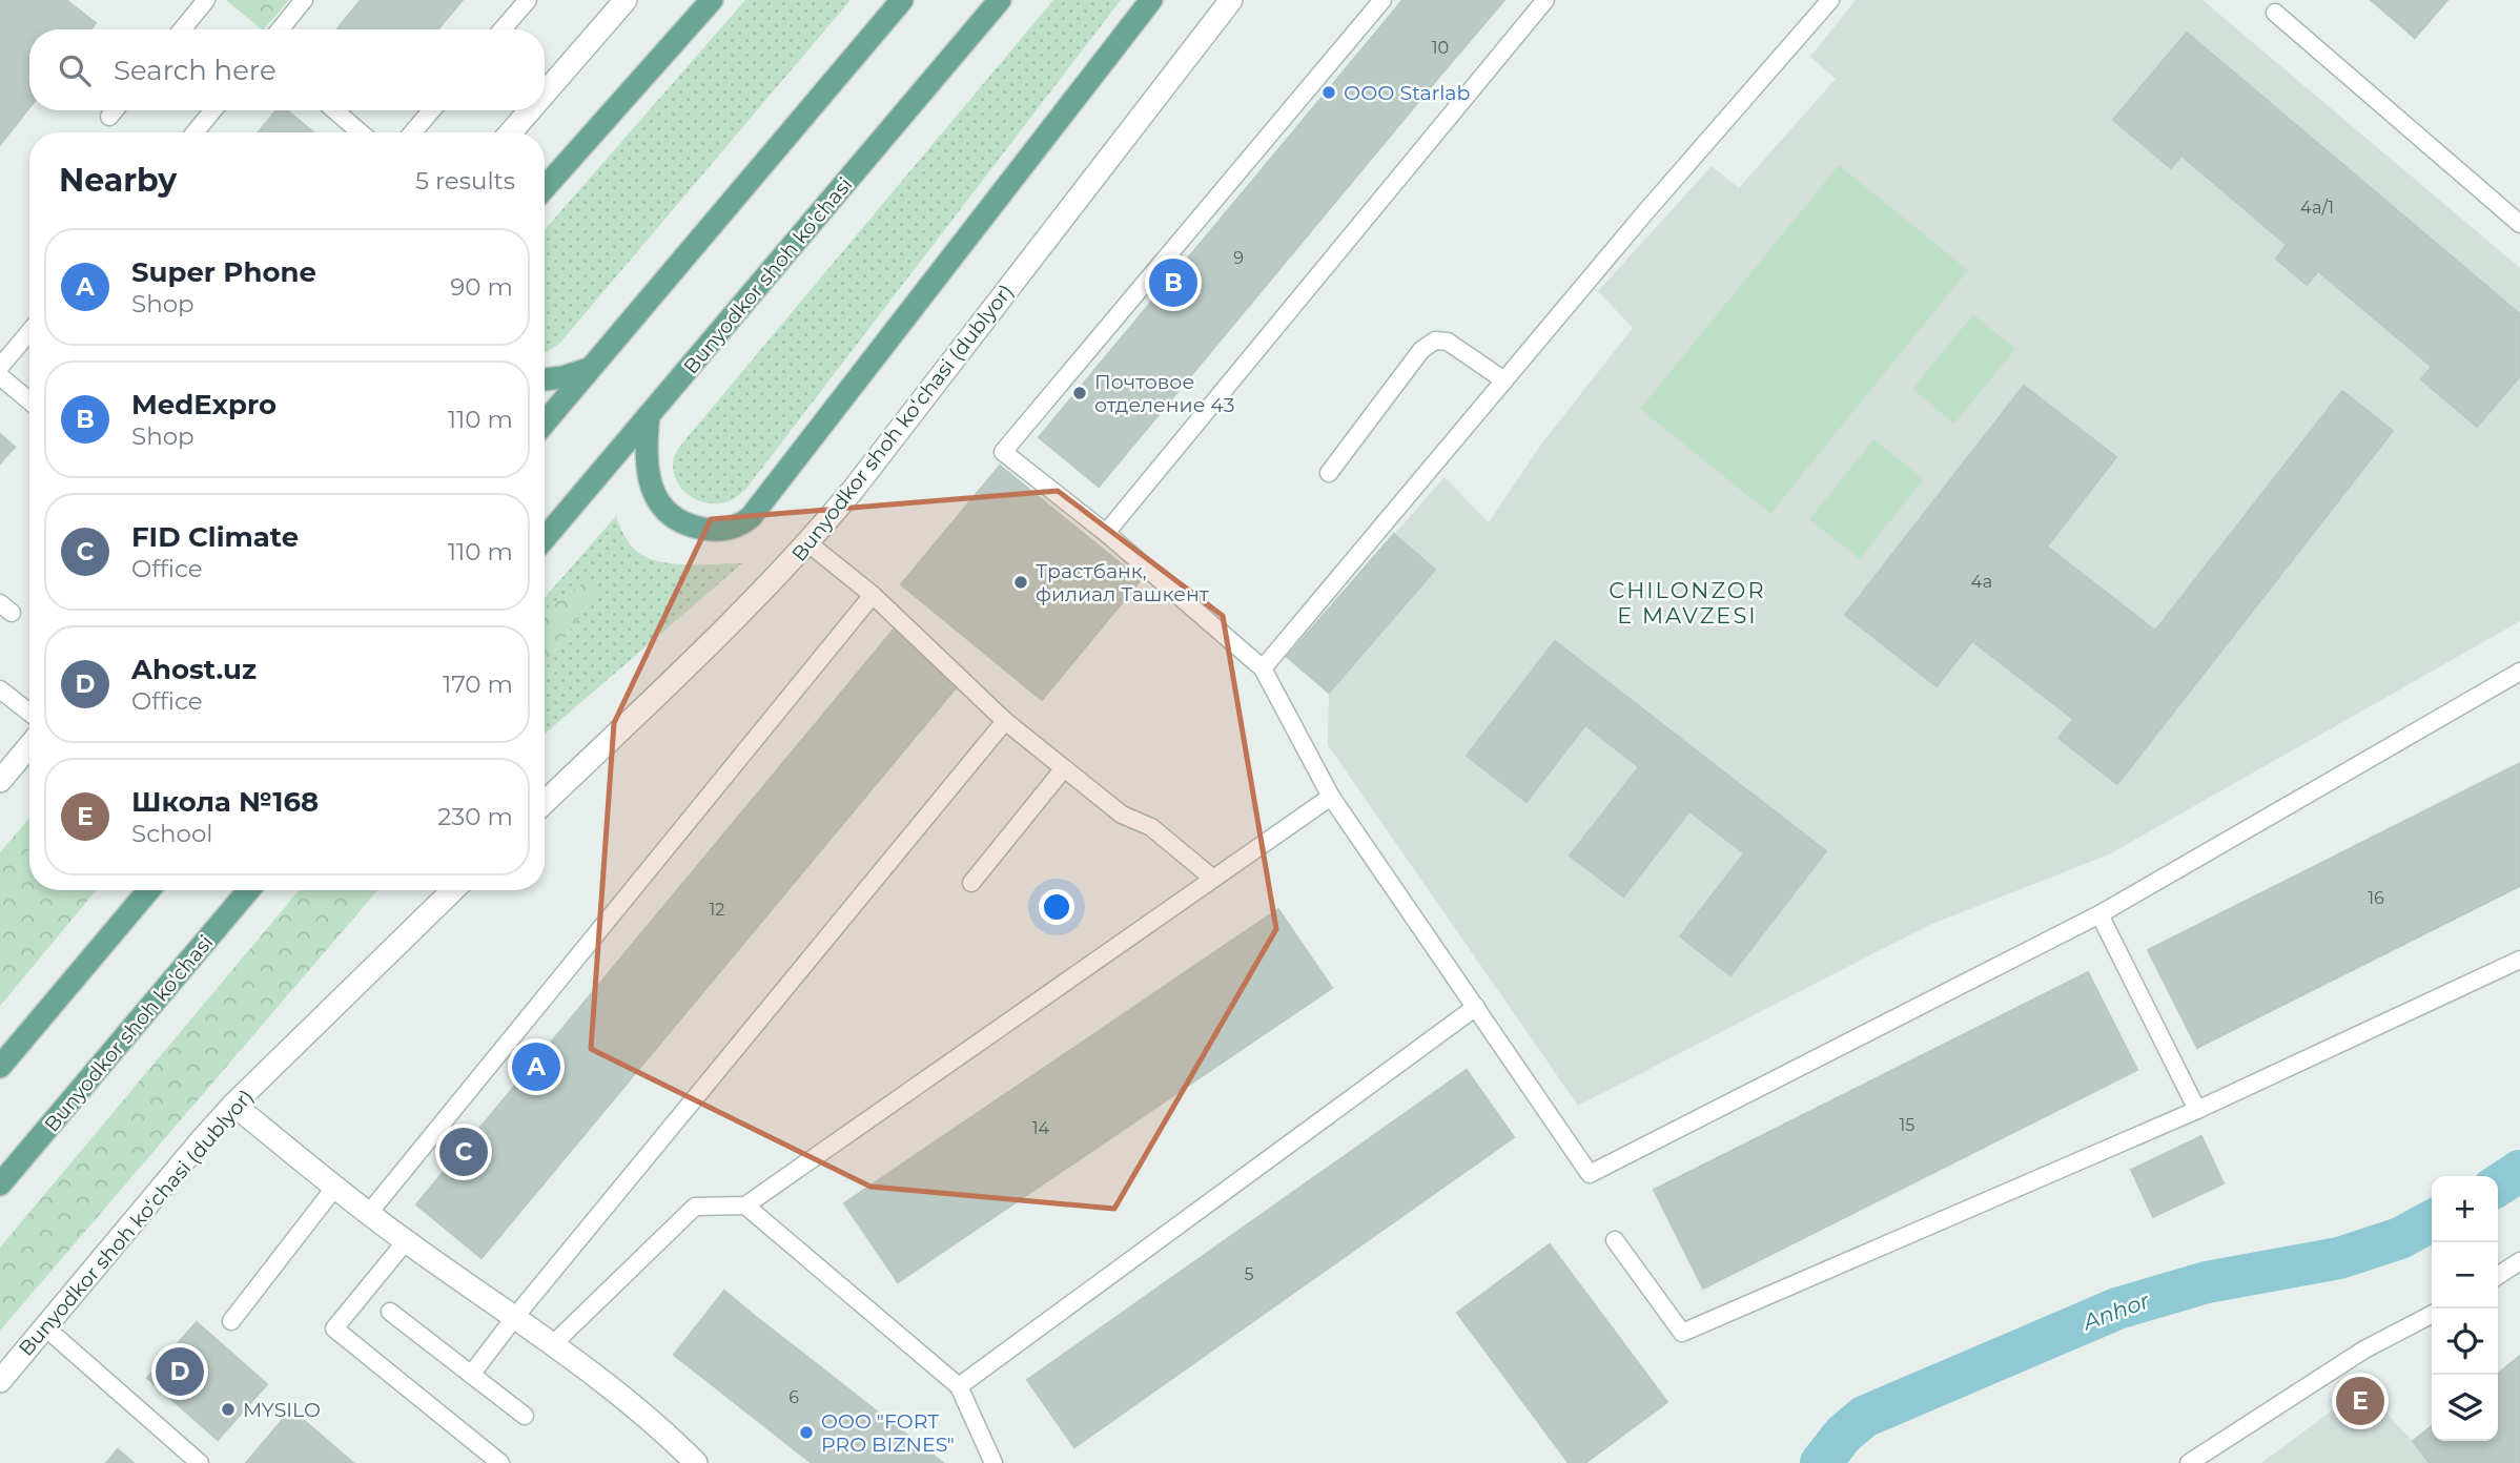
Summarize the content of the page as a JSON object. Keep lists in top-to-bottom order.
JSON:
{
  "streets": {
    "main road": ["Bunyodkor shoh ko'chasi"],
    "street": ["Bunyodkor shoh koʻchasi (dublyor)"]
  },
  "districts": ["CHILONZOR E MAVZESI"],
  "water": ["Anhor"],
  "places": [
    "ООО Starlab",
    "Почтовое отделение 43",
    "Трастбанк, филиал Ташкент",
    "MYSILO",
    "OOO \"FORT PRO BIZNES\""
  ],
  "house_numbers": [
    "10",
    "4a/1",
    "9",
    "4a",
    "16",
    "12",
    "15",
    "14",
    "5",
    "6"
  ],
  "page": {
    "search": "Search here",
    "heading": ["Nearby", "5 results"],
    "list": [
      {
        "mark": "A",
        "name": "Super Phone",
        "note": "Shop",
        "value": "90 m"
      },
      {
        "mark": "B",
        "name": "MedExpro",
        "note": "Shop",
        "value": "110 m"
      },
      {
        "mark": "C",
        "name": "FID Climate",
        "note": "Office",
        "value": "110 m"
      },
      {
        "mark": "D",
        "name": "Ahost.uz",
        "note": "Office",
        "value": "170 m"
      },
      {
        "mark": "E",
        "name": "Школа №168",
        "note": "School",
        "value": "230 m"
      }
    ],
    "pins": [
      "B",
      "A",
      "C",
      "D",
      "E"
    ],
    "map_buttons": ["+", "−"]
  }
}
